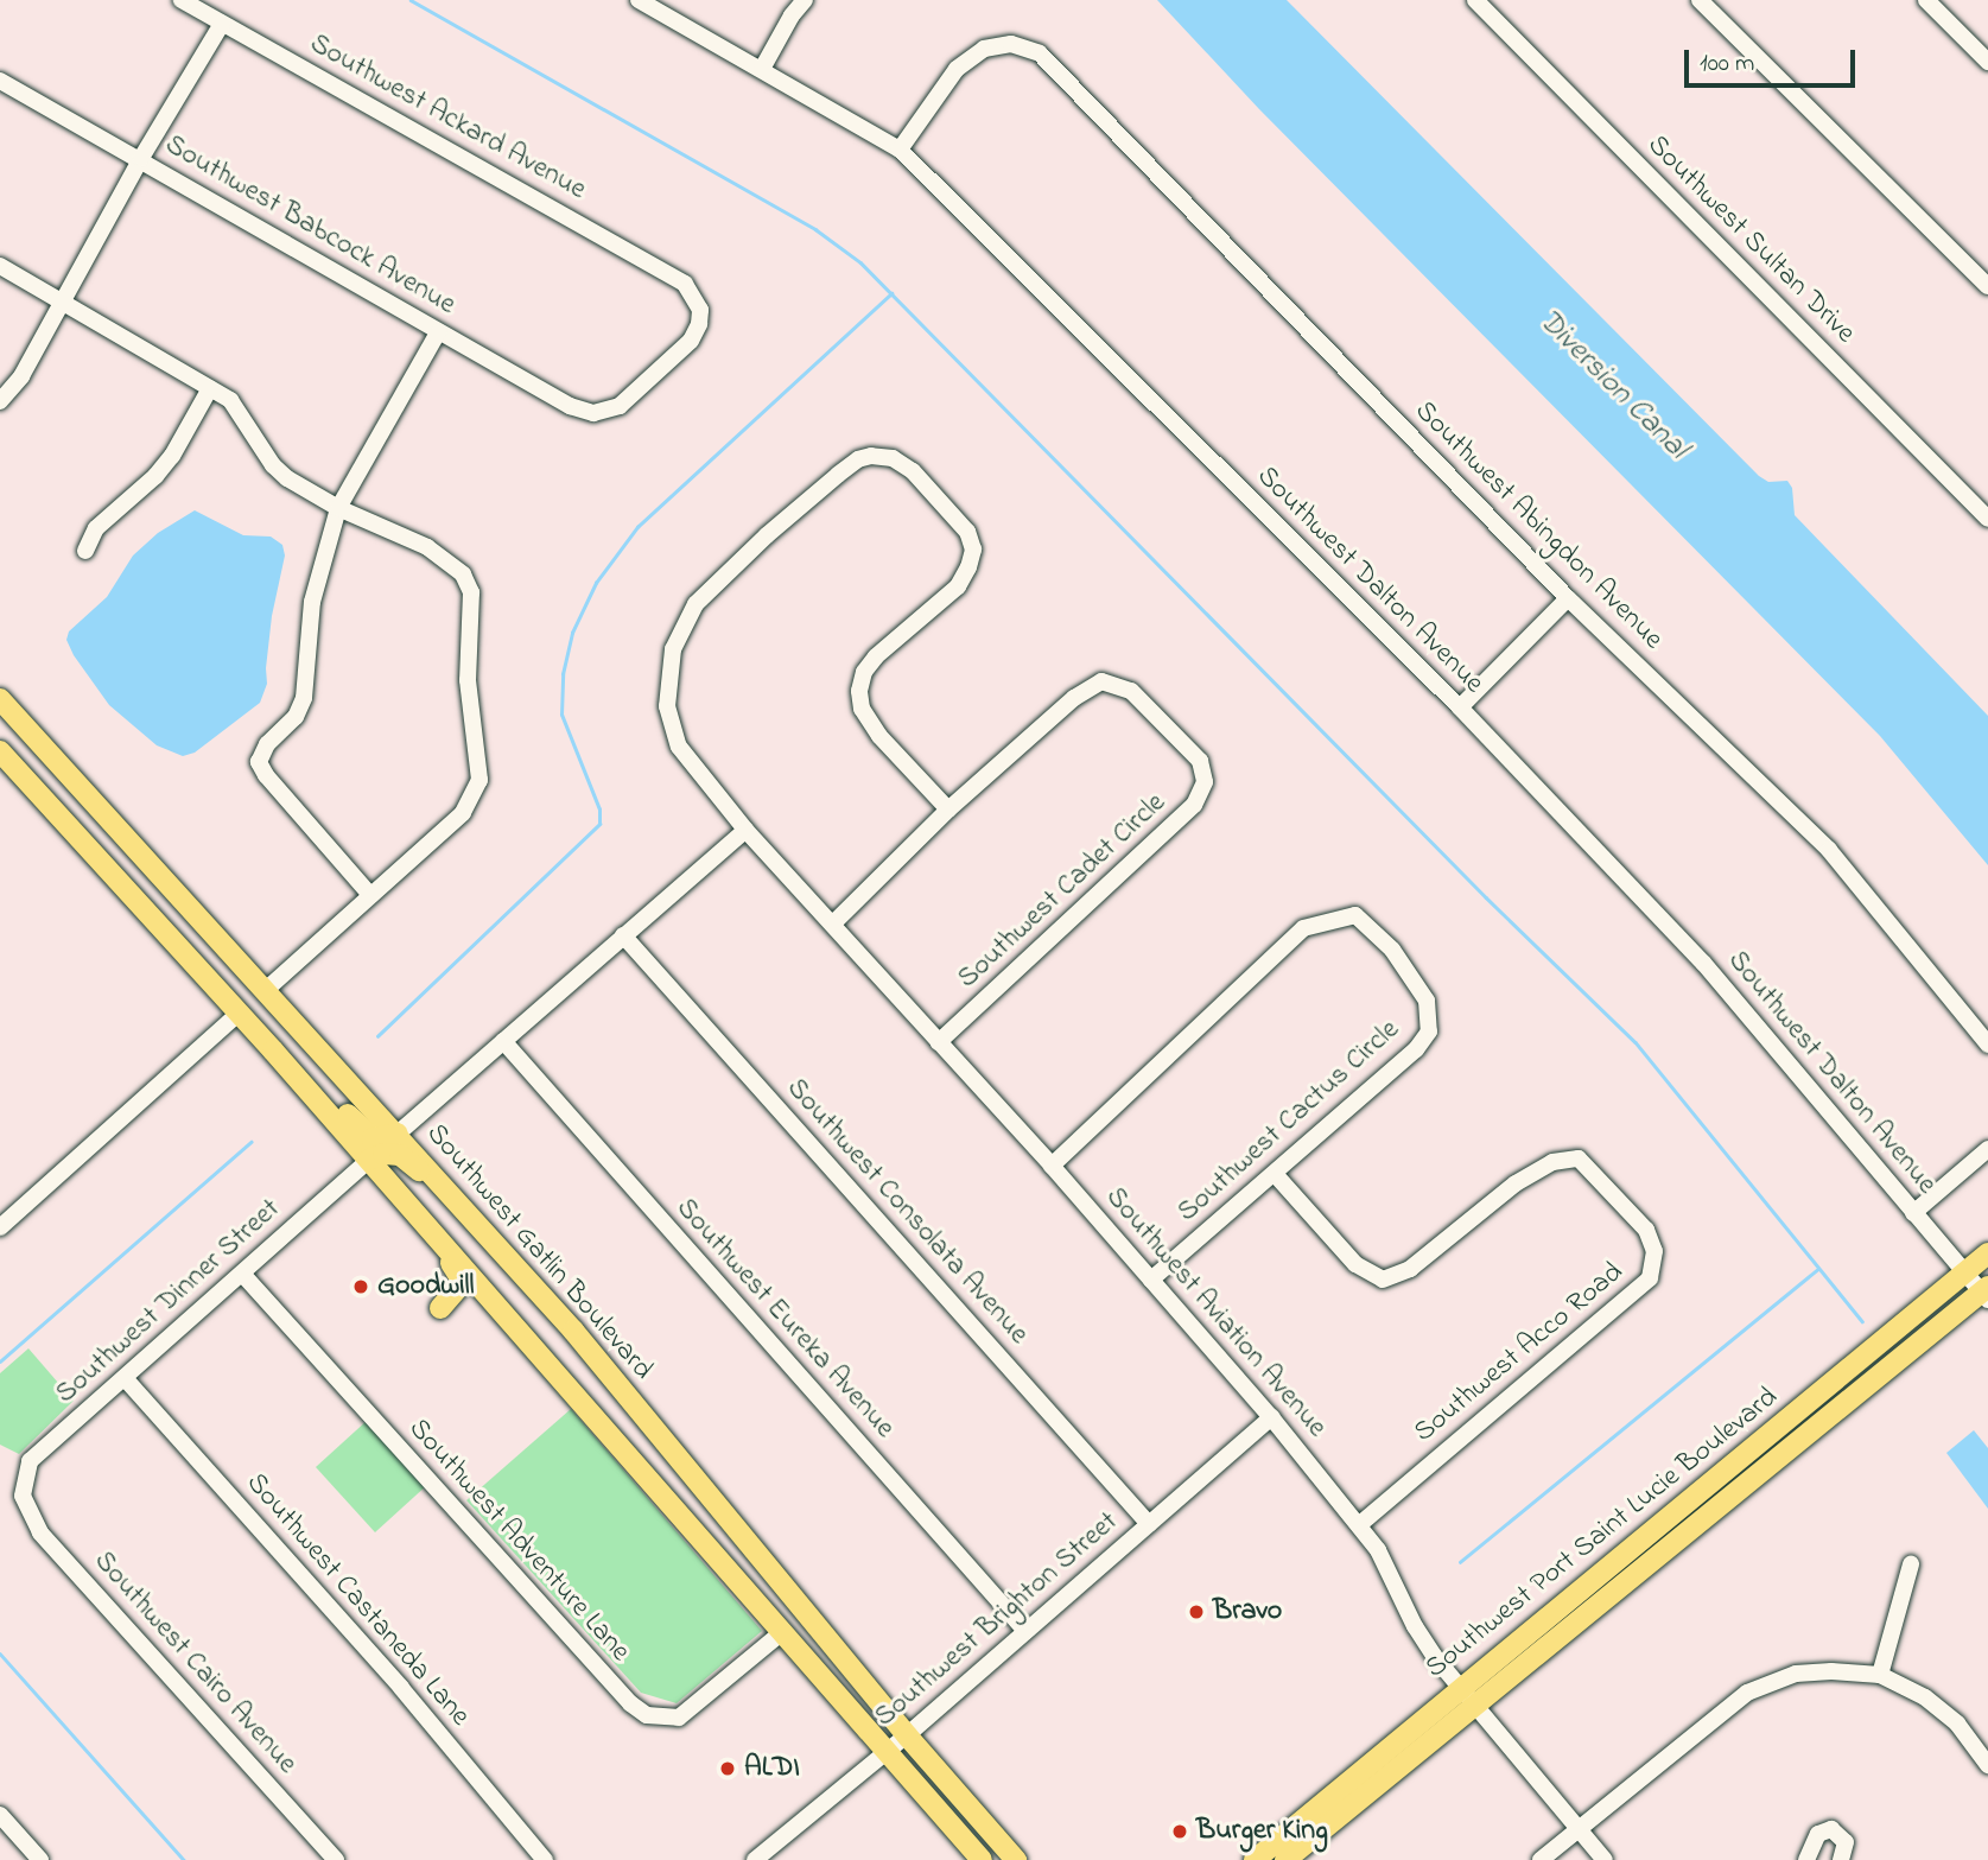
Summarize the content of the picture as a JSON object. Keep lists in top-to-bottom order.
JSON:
{
  "streets": {
    "main road": ["Southwest Gatlin Boulevard", "Southwest Port Saint Lucie Boulevard"],
    "street": [
      "Southwest Ackard Avenue",
      "Southwest Babcock Avenue",
      "Southwest Sultan Drive",
      "Southwest Abingdon Avenue",
      "Southwest Dalton Avenue",
      "Southwest Cadet Circle",
      "Southwest Cactus Circle",
      "Southwest Consolata Avenue",
      "Southwest Dinner Street",
      "Southwest Aviation Avenue",
      "Southwest Eureka Avenue",
      "Southwest Acco Road",
      "Southwest Adventure Lane",
      "Southwest Castaneda Lane",
      "Southwest Brighton Street",
      "Southwest Cairo Avenue"
    ]
  },
  "crossings": [
    ["Southwest Ackard Avenue", "Southwest Babcock Avenue"],
    ["Southwest Abingdon Avenue", "Southwest Dalton Avenue"],
    ["Southwest Dalton Avenue", "Southwest Port Saint Lucie Boulevard"],
    ["Southwest Cadet Circle", "Southwest Aviation Avenue"],
    ["Southwest Cactus Circle", "Southwest Aviation Avenue"],
    ["Southwest Cactus Circle", "Southwest Acco Road"],
    ["Southwest Consolata Avenue", "Southwest Brighton Street"],
    ["Southwest Gatlin Boulevard", "Southwest Brighton Street"],
    ["Southwest Dinner Street", "Southwest Adventure Lane"],
    ["Southwest Dinner Street", "Southwest Castaneda Lane"],
    ["Southwest Dinner Street", "Southwest Cairo Avenue"],
    ["Southwest Aviation Avenue", "Southwest Acco Road"],
    ["Southwest Aviation Avenue", "Southwest Port Saint Lucie Boulevard"],
    ["Southwest Aviation Avenue", "Southwest Brighton Street"],
    ["Southwest Eureka Avenue", "Southwest Brighton Street"]
  ],
  "water": ["Diversion Canal"],
  "places": [
    "Goodwill",
    "Bravo",
    "ALDI",
    "Burger King"
  ],
  "scale_bar": "100 m"
}
